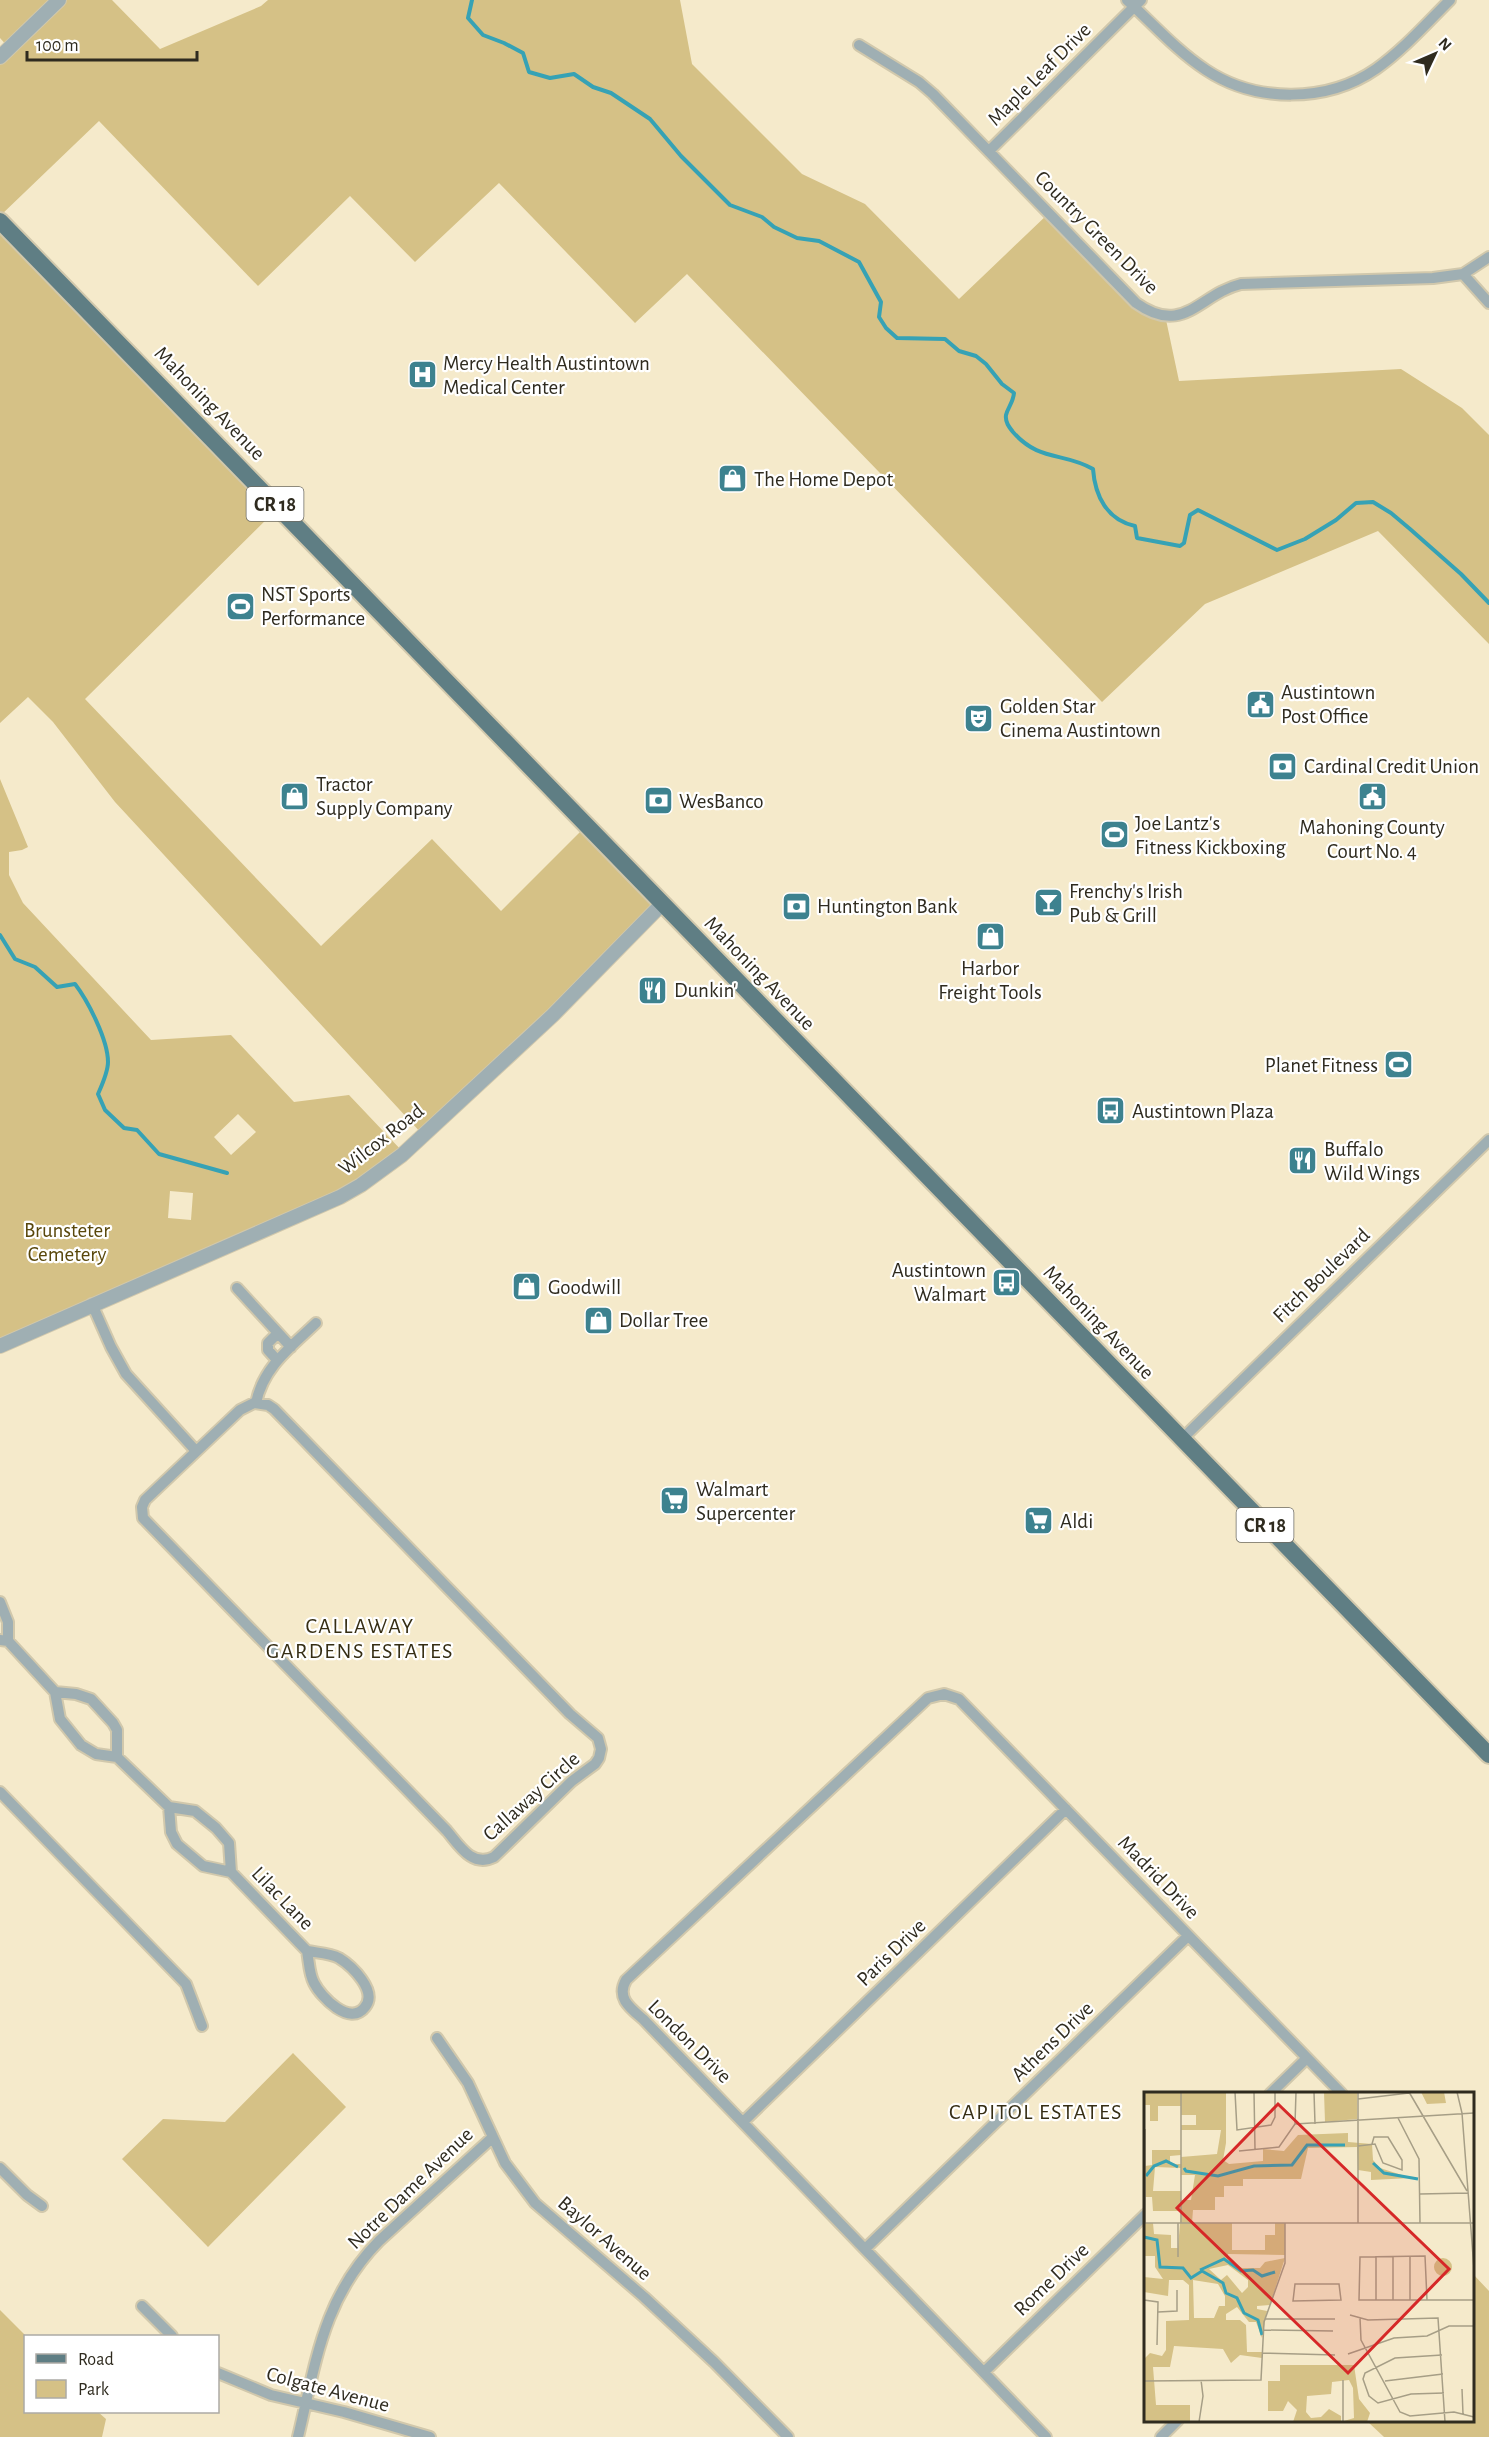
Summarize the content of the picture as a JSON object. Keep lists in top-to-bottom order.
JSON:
{
  "streets": {
    "main road": ["Mahoning Avenue", "CR 18"],
    "street": [
      "Maple Leaf Drive",
      "Country Green Drive",
      "Wilcox Road",
      "Fitch Boulevard",
      "Callaway Circle",
      "Madrid Drive",
      "Lilac Lane",
      "Paris Drive",
      "London Drive",
      "Athens Drive",
      "Notre Dame Avenue",
      "Baylor Avenue",
      "Rome Drive",
      "Colgate Avenue"
    ]
  },
  "crossings": [
    ["Maple Leaf Drive", "Country Green Drive"],
    ["Mahoning Avenue", "Wilcox Road"],
    ["Mahoning Avenue", "Fitch Boulevard"],
    ["Madrid Drive", "Paris Drive"],
    ["Madrid Drive", "London Drive"],
    ["Madrid Drive", "Athens Drive"],
    ["Paris Drive", "London Drive"],
    ["London Drive", "Athens Drive"],
    ["London Drive", "Rome Drive"],
    ["Notre Dame Avenue", "Baylor Avenue"],
    ["Notre Dame Avenue", "Colgate Avenue"]
  ],
  "districts": ["CALLAWAY GARDENS ESTATES", "CAPITOL ESTATES"],
  "parks": ["Brunsteter Cemetery"],
  "places": {
    "hospital": ["Mercy Health Austintown Medical Center"],
    "shop": [
      "The Home Depot",
      "Tractor Supply Company",
      "Harbor Freight Tools",
      "Goodwill",
      "Dollar Tree"
    ],
    "sports": ["NST Sports Performance", "Joe Lantz's Fitness Kickboxing", "Planet Fitness"],
    "public building": ["Austintown Post Office", "Mahoning County Court No. 4"],
    "theatre": ["Golden Star Cinema Austintown"],
    "bank": ["Cardinal Credit Union", "WesBanco", "Huntington Bank"],
    "bar": ["Frenchy's Irish Pub & Grill"],
    "restaurant": ["Dunkin'", "Buffalo Wild Wings"],
    "bus stop": ["Austintown Plaza", "Austintown Walmart"],
    "supermarket": ["Walmart Supercenter", "Aldi"]
  },
  "legend": ["Road", "Park"],
  "scale_bar": "100 m",
  "north": "top right"
}
